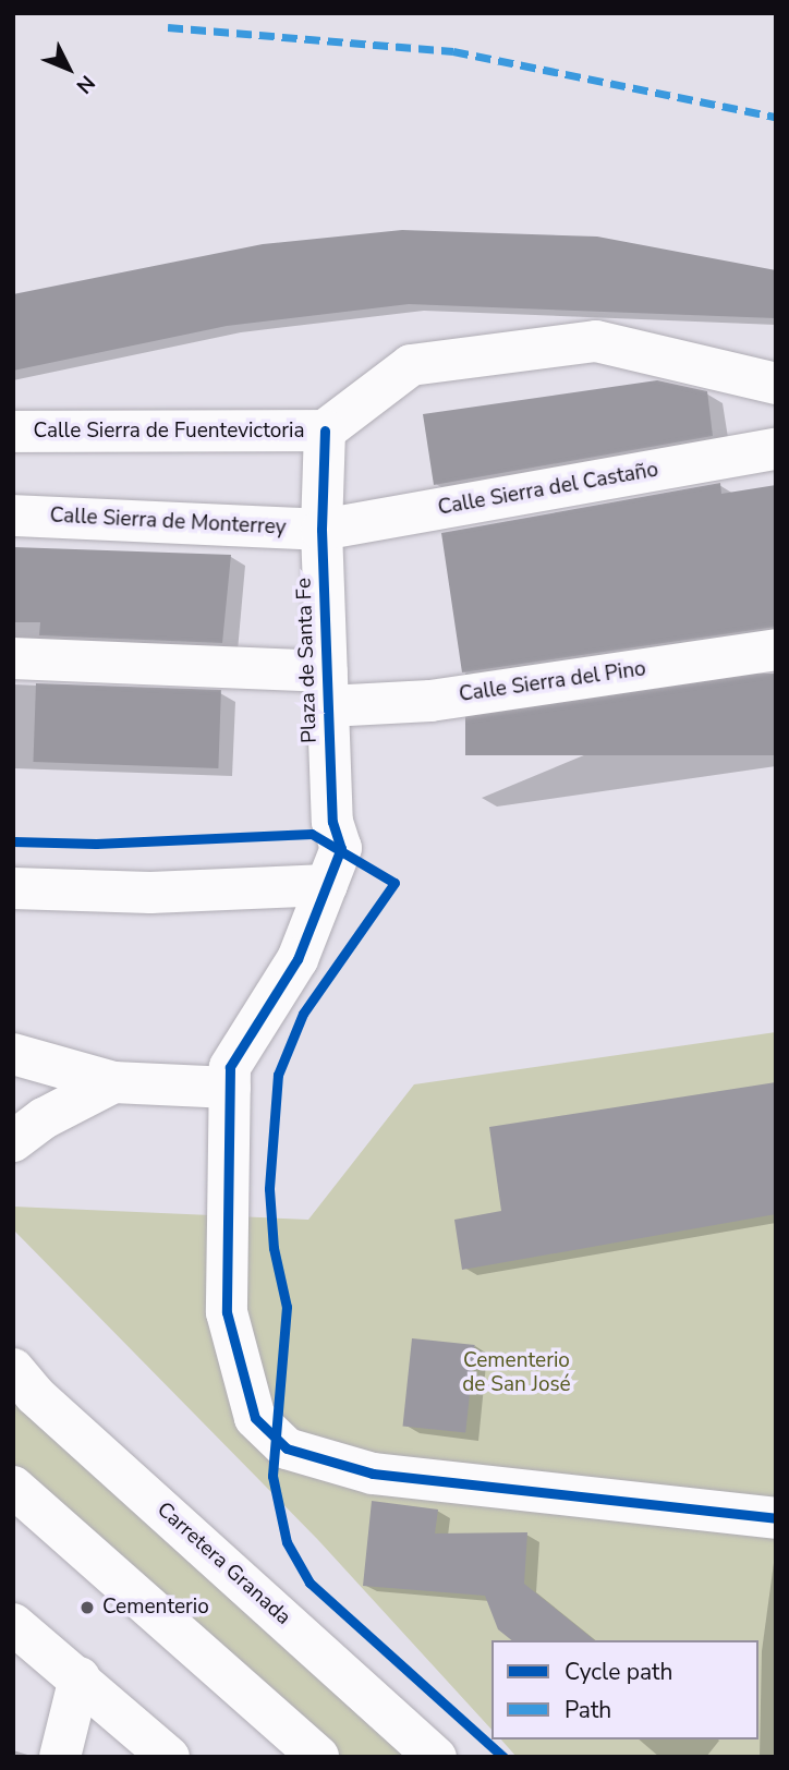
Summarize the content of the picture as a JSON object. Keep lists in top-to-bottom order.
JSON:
{
  "streets": {
    "street": [
      "Calle Sierra de Fuentevictoria",
      "Calle Sierra del Castaño",
      "Calle Sierra de Monterrey",
      "Plaza de Santa Fe",
      "Calle Sierra del Pino",
      "Carretera Granada"
    ]
  },
  "crossings": [
    ["Calle Sierra de Fuentevictoria", "Plaza de Santa Fe"],
    ["Calle Sierra del Castaño", "Calle Sierra de Monterrey"],
    ["Calle Sierra del Castaño", "Plaza de Santa Fe"],
    ["Calle Sierra de Monterrey", "Plaza de Santa Fe"],
    ["Plaza de Santa Fe", "Calle Sierra del Pino"]
  ],
  "parks": ["Cementerio de San José"],
  "places": ["Cementerio"],
  "legend": ["Cycle path", "Path"],
  "north": "bottom right"
}
